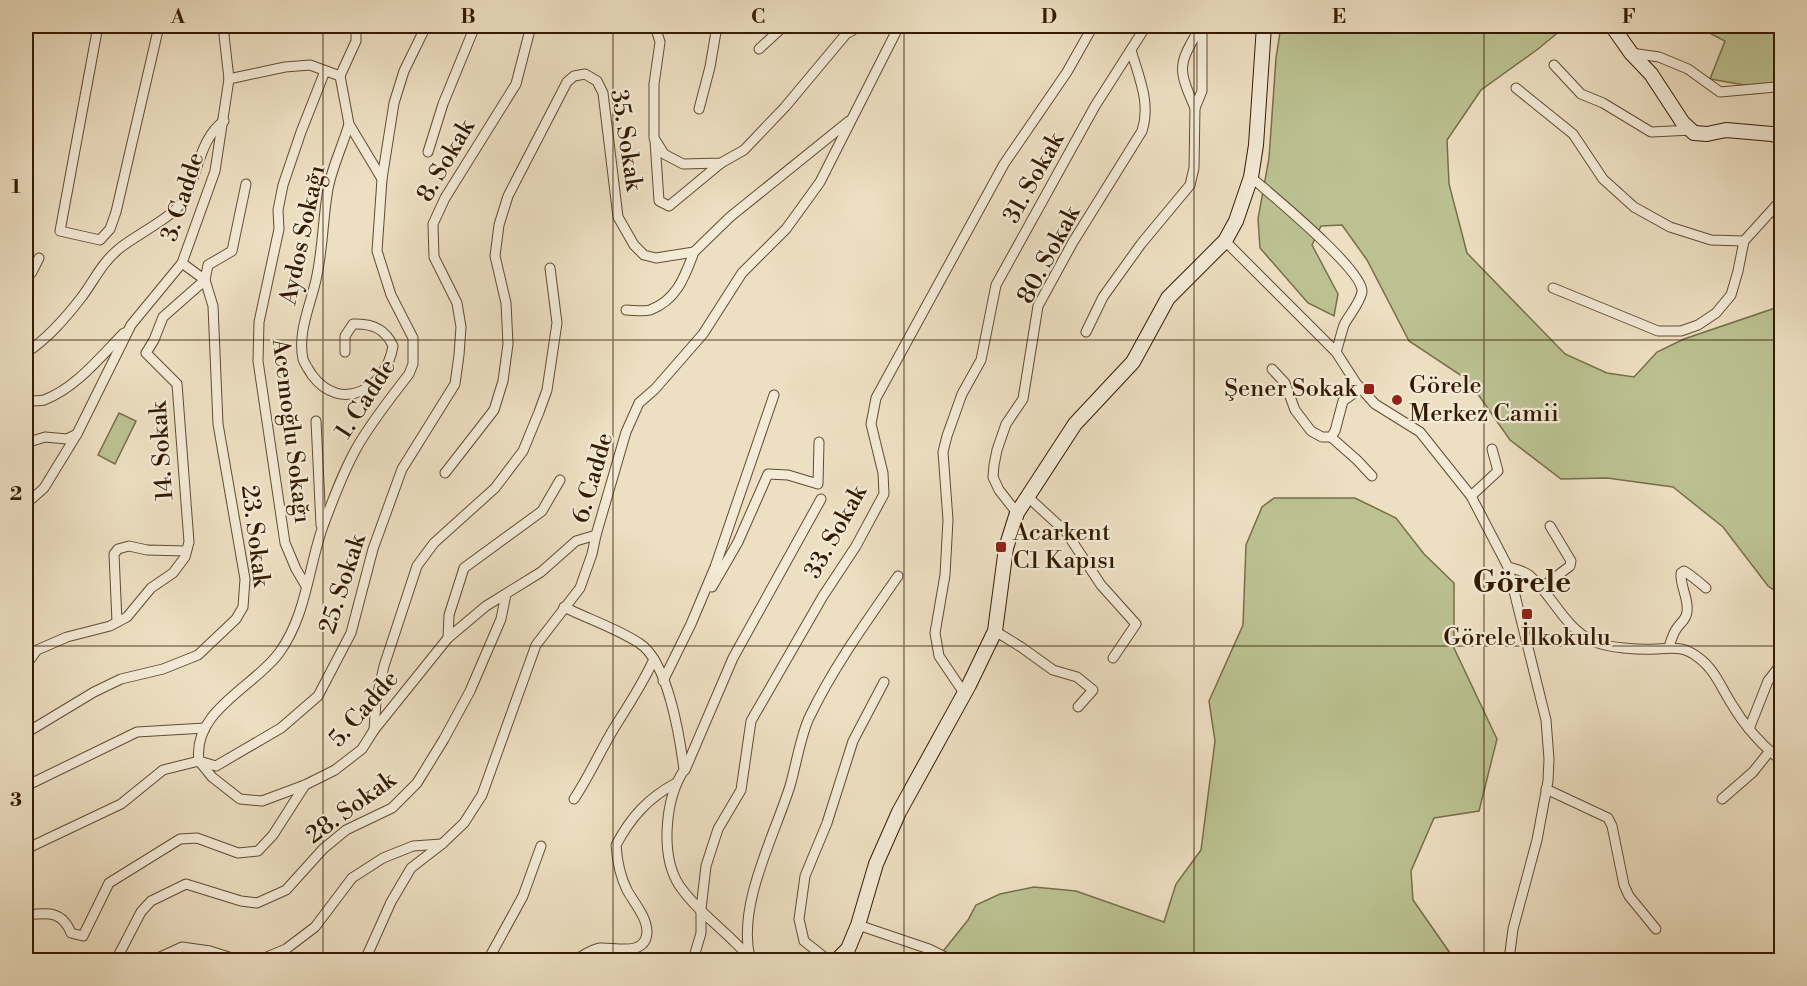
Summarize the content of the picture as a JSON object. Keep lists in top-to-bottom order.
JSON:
{
  "streets": {
    "street": [
      "35. Sokak",
      "8. Sokak",
      "31. Sokak",
      "3. Cadde",
      "Aydos Sokağı",
      "80. Sokak",
      "1. Cadde",
      "Acemoğlu Sokağı",
      "14. Sokak",
      "6. Cadde",
      "33. Sokak",
      "23. Sokak",
      "25. Sokak",
      "5. Cadde",
      "28. Sokak"
    ]
  },
  "crossings": [
    ["8. Sokak", "25. Sokak"],
    ["31. Sokak", "80. Sokak"],
    ["1. Cadde", "Acemoğlu Sokağı"],
    ["1. Cadde", "25. Sokak"],
    ["1. Cadde", "5. Cadde"],
    ["14. Sokak", "23. Sokak"],
    ["6. Cadde", "5. Cadde"],
    ["25. Sokak", "5. Cadde"],
    ["5. Cadde", "28. Sokak"]
  ],
  "districts": ["Görele"],
  "places": {
    "transit": ["Şener Sokak", "Acarkent C1 Kapısı", "Görele İlkokulu"],
    "other": ["Görele Merkez Camii"]
  },
  "grid": {
    "columns": [
      "A",
      "B",
      "C",
      "D",
      "E",
      "F"
    ],
    "rows": ["1", "2", "3"]
  }
}
